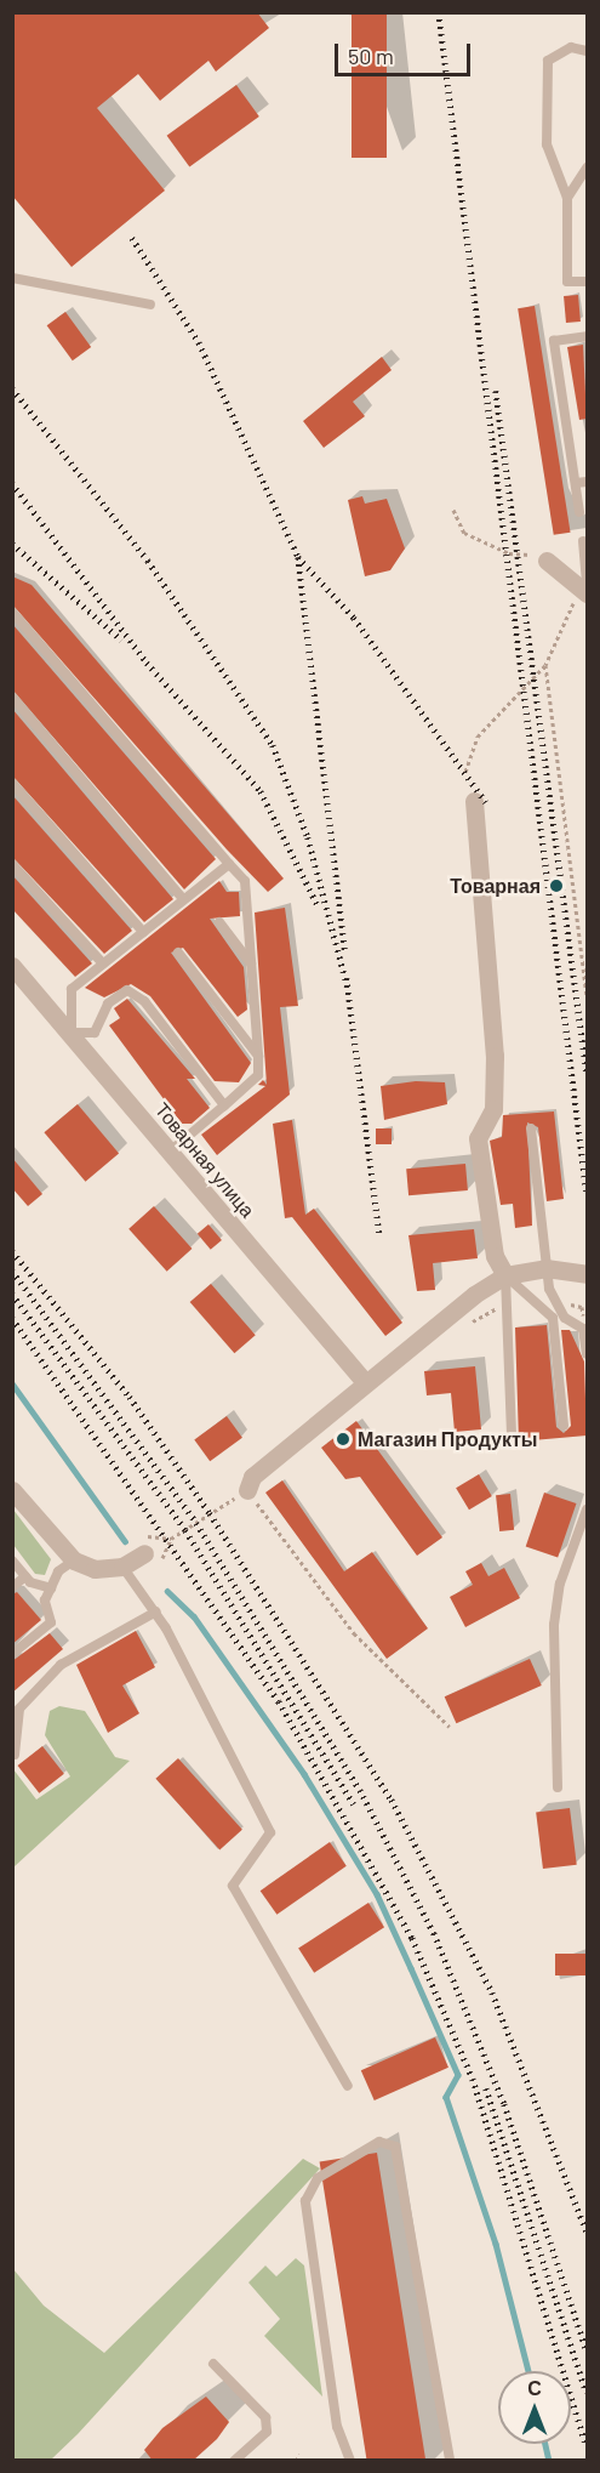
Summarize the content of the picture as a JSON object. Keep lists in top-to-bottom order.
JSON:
{
  "streets": {
    "street": ["Товарная улица"]
  },
  "places": ["Товарная", "Магазин Продукты"],
  "scale_bar": "50 m",
  "north": "top"
}
